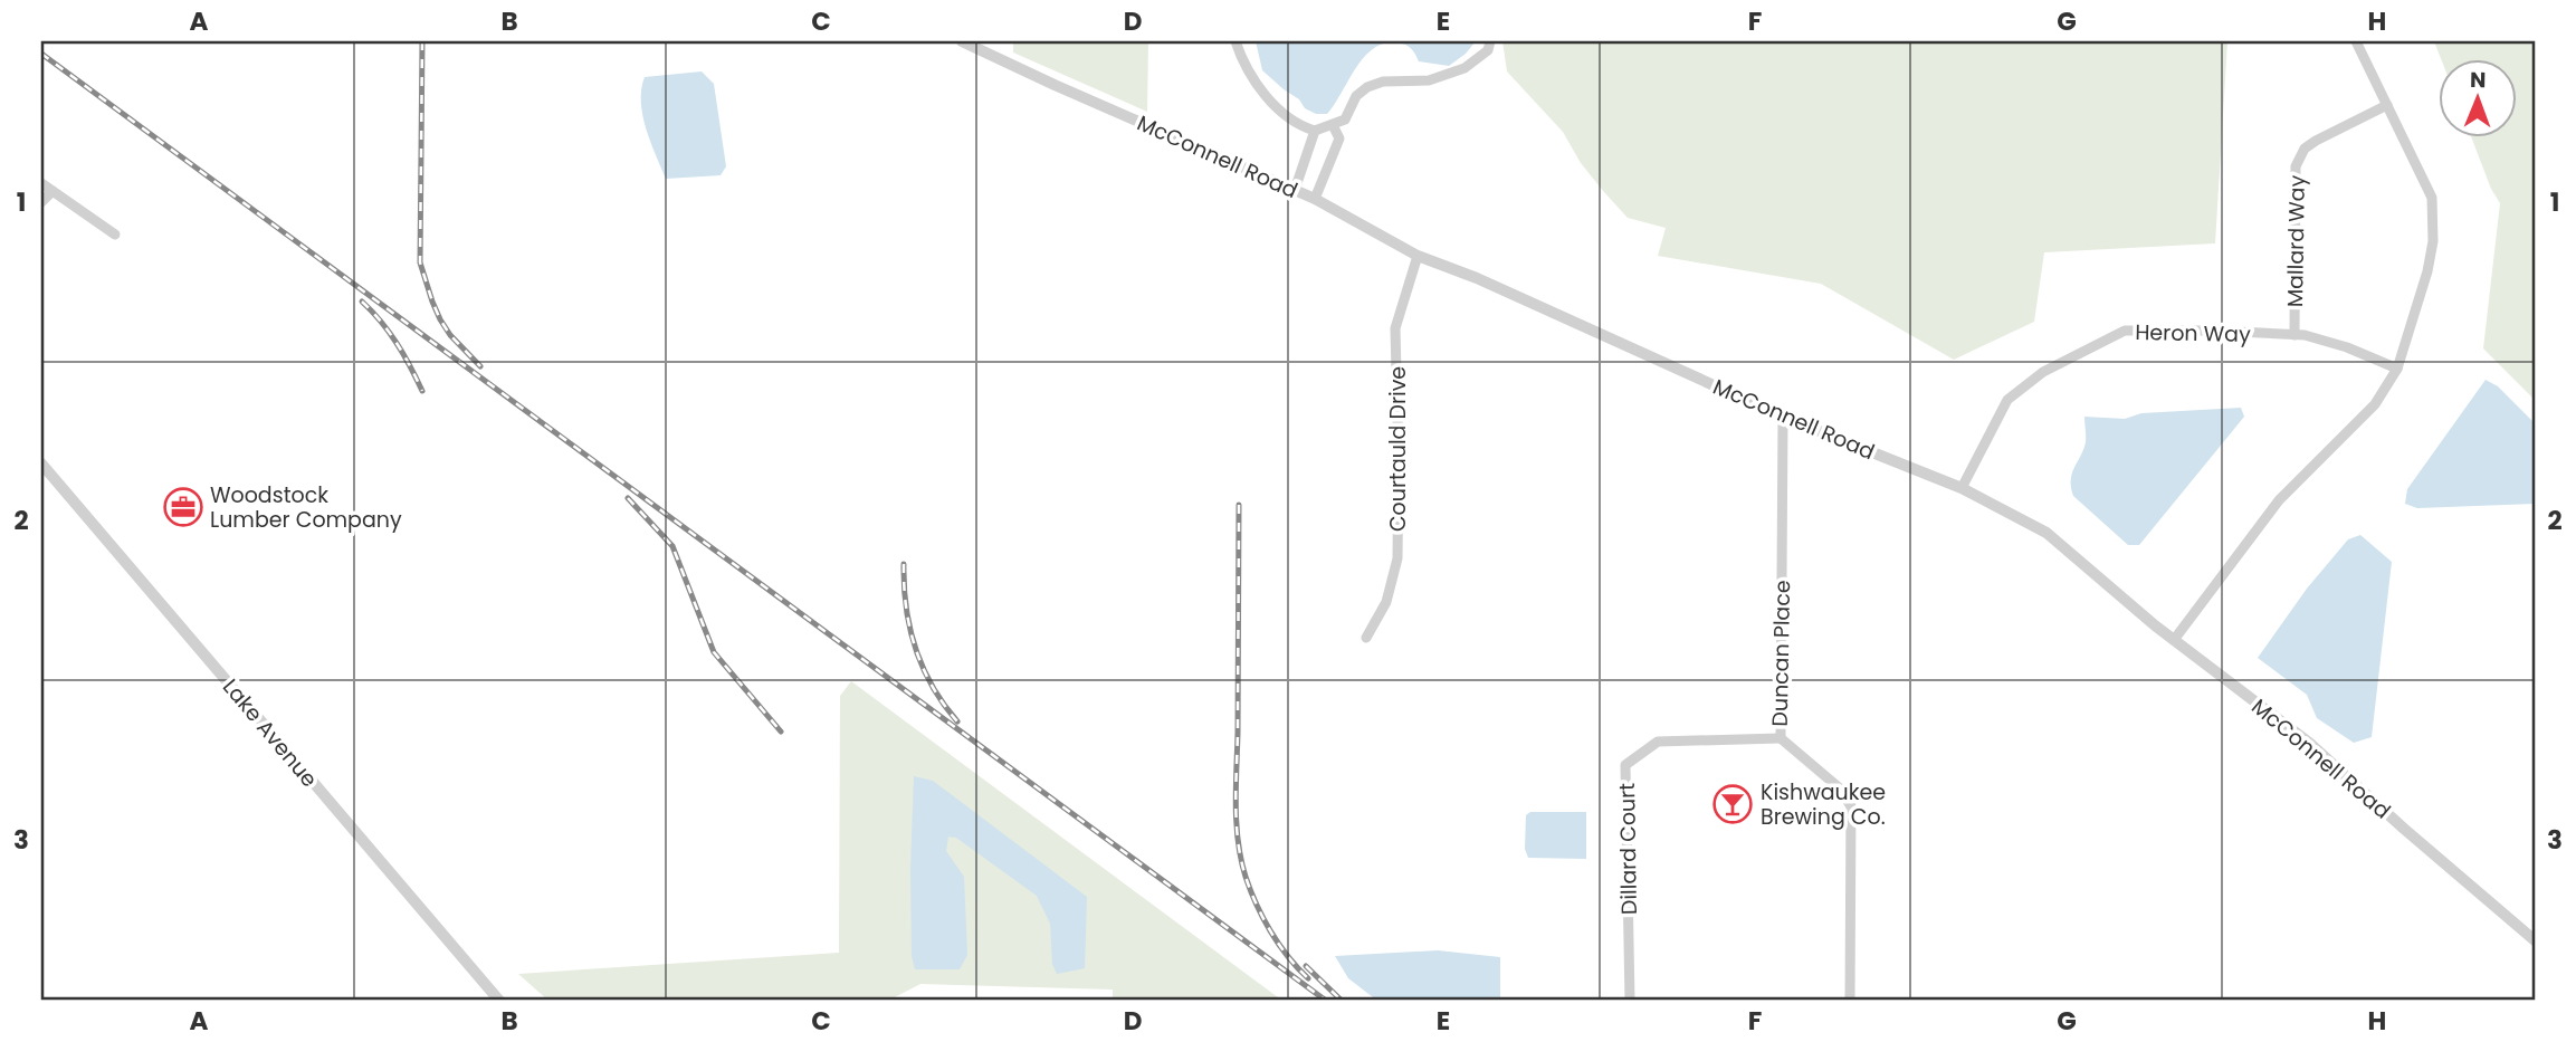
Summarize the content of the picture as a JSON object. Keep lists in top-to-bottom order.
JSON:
{
  "streets": {
    "street": [
      "McConnell Road",
      "Mallard Way",
      "Heron Way",
      "Courtauld Drive",
      "Duncan Place",
      "Lake Avenue",
      "Dillard Court"
    ]
  },
  "crossings": [
    ["McConnell Road", "Heron Way"],
    ["McConnell Road", "Courtauld Drive"],
    ["McConnell Road", "Duncan Place"],
    ["Mallard Way", "Heron Way"],
    ["Duncan Place", "Dillard Court"]
  ],
  "places": {
    "office": ["Woodstock Lumber Company"],
    "bar": ["Kishwaukee Brewing Co."]
  },
  "north": "top",
  "grid": {
    "columns": [
      "A",
      "B",
      "C",
      "D",
      "E",
      "F",
      "G",
      "H"
    ],
    "rows": ["1", "2", "3"]
  }
}
